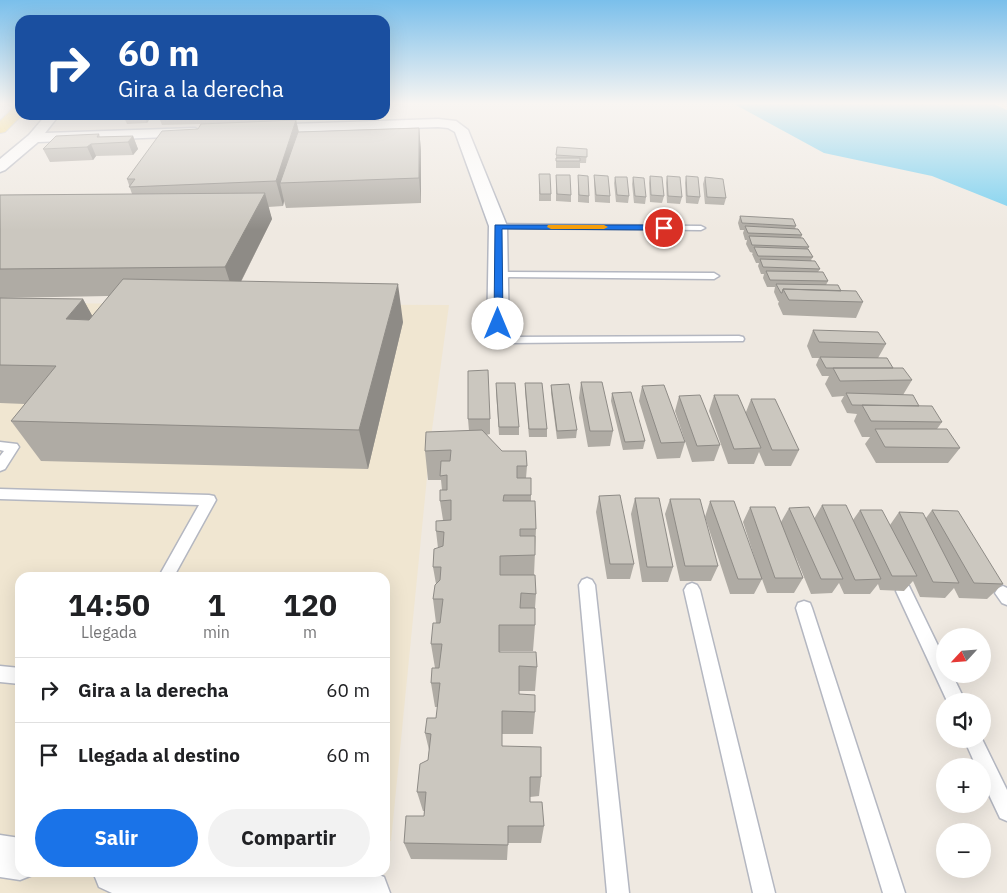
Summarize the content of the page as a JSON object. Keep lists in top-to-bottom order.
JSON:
{
  "north": "bottom left",
  "page": {
    "turn": ["60 m", "Gira a la derecha"],
    "eta": [
      "14:50",
      "Llegada",
      "1",
      "min",
      "120",
      "m"
    ],
    "map_buttons": ["+", "−"],
    "list": [
      {
        "name": "Gira a la derecha",
        "value": "60 m"
      },
      {
        "name": "Llegada al destino",
        "value": "60 m"
      }
    ],
    "buttons": ["Salir", "Compartir"]
  }
}
